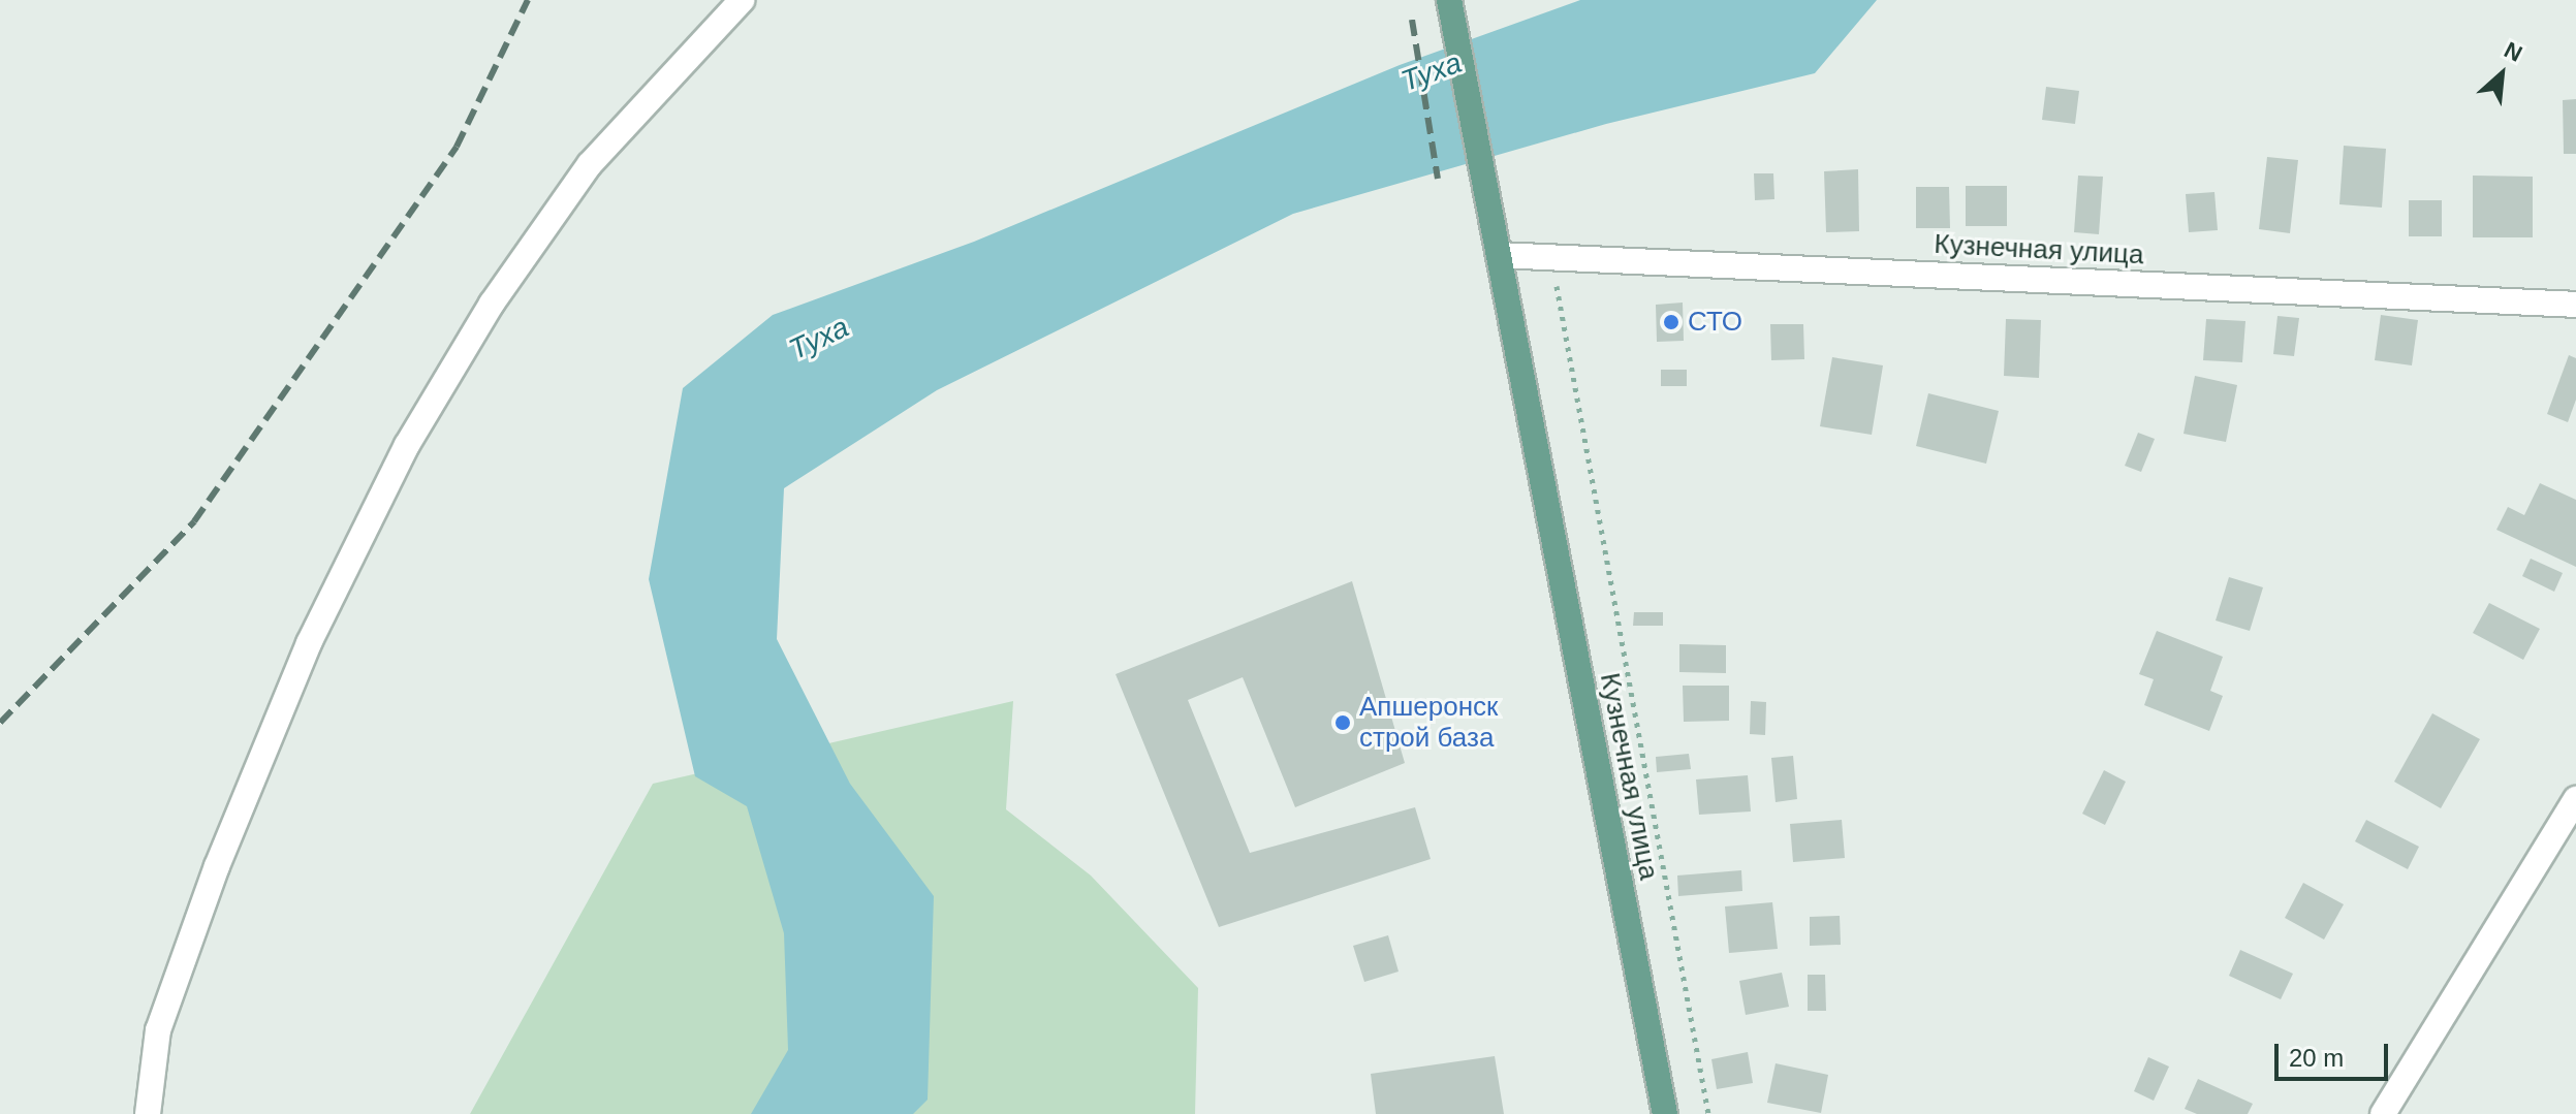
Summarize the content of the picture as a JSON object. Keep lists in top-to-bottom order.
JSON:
{
  "streets": {
    "main road": ["Кузнечная улица"]
  },
  "water": ["Туха"],
  "places": ["СТО", "Апшеронск строй база"],
  "scale_bar": "20 m",
  "north": "top right"
}
